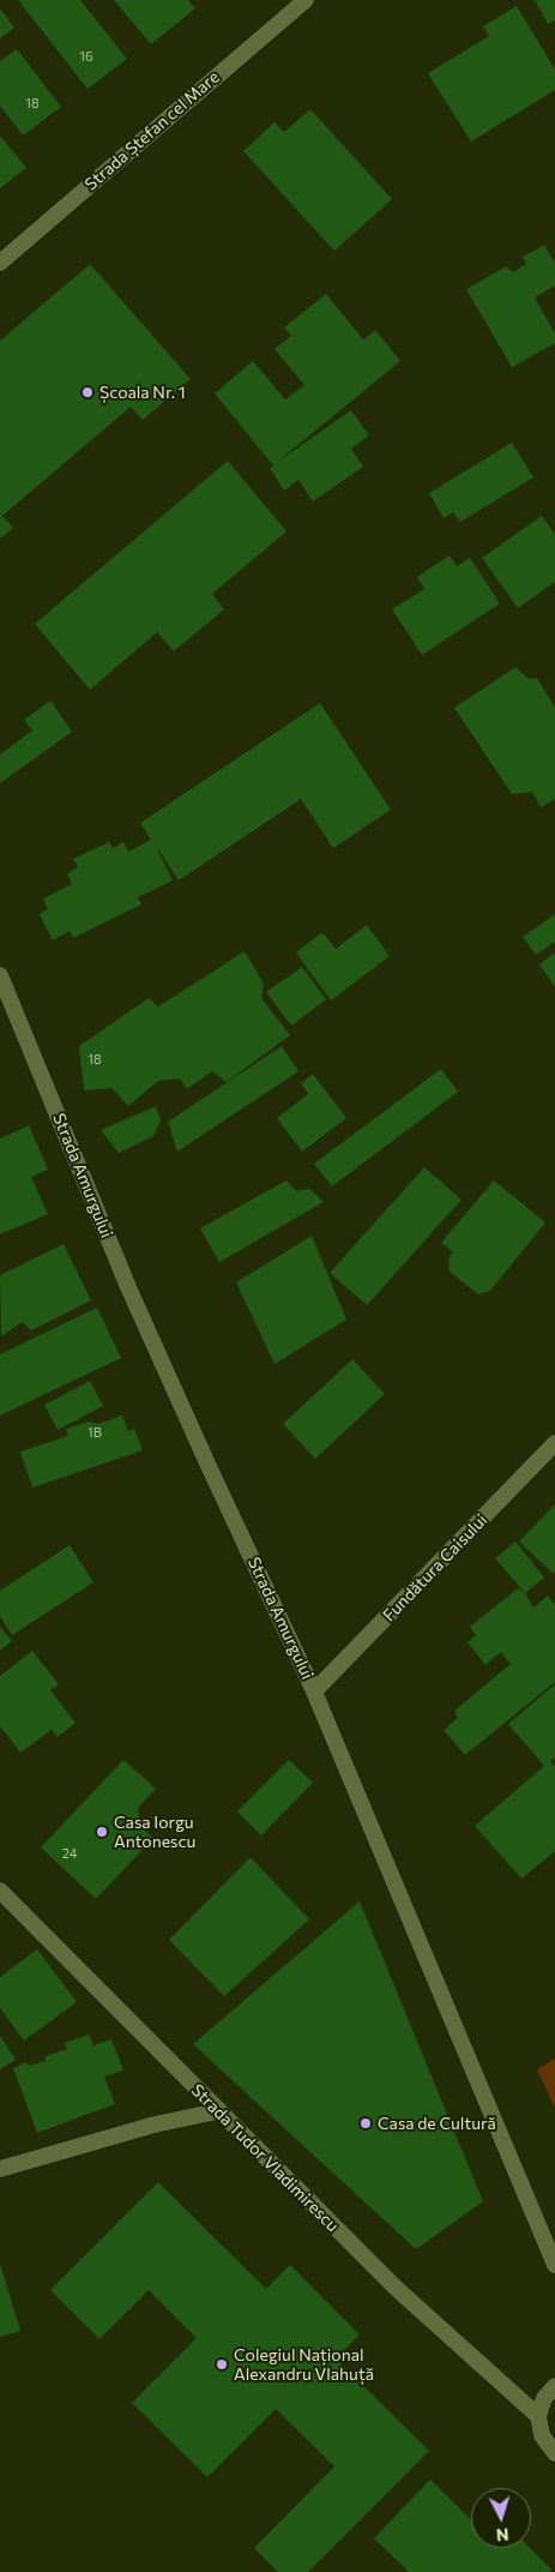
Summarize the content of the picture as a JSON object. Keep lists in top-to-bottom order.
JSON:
{
  "streets": {
    "street": [
      "Strada Ștefan cel Mare",
      "Strada Amurgului",
      "Fundătura Caisului",
      "Strada Tudor Vladimirescu"
    ]
  },
  "crossings": [
    ["Strada Amurgului", "Fundătura Caisului"]
  ],
  "places": [
    "Școala Nr. 1",
    "Casa Iorgu Antonescu",
    "Casa de Cultură",
    "Colegiul Național Alexandru Vlahuță"
  ],
  "house_numbers": [
    "16",
    "18",
    "18",
    "1B",
    "24"
  ],
  "north": "bottom"
}
